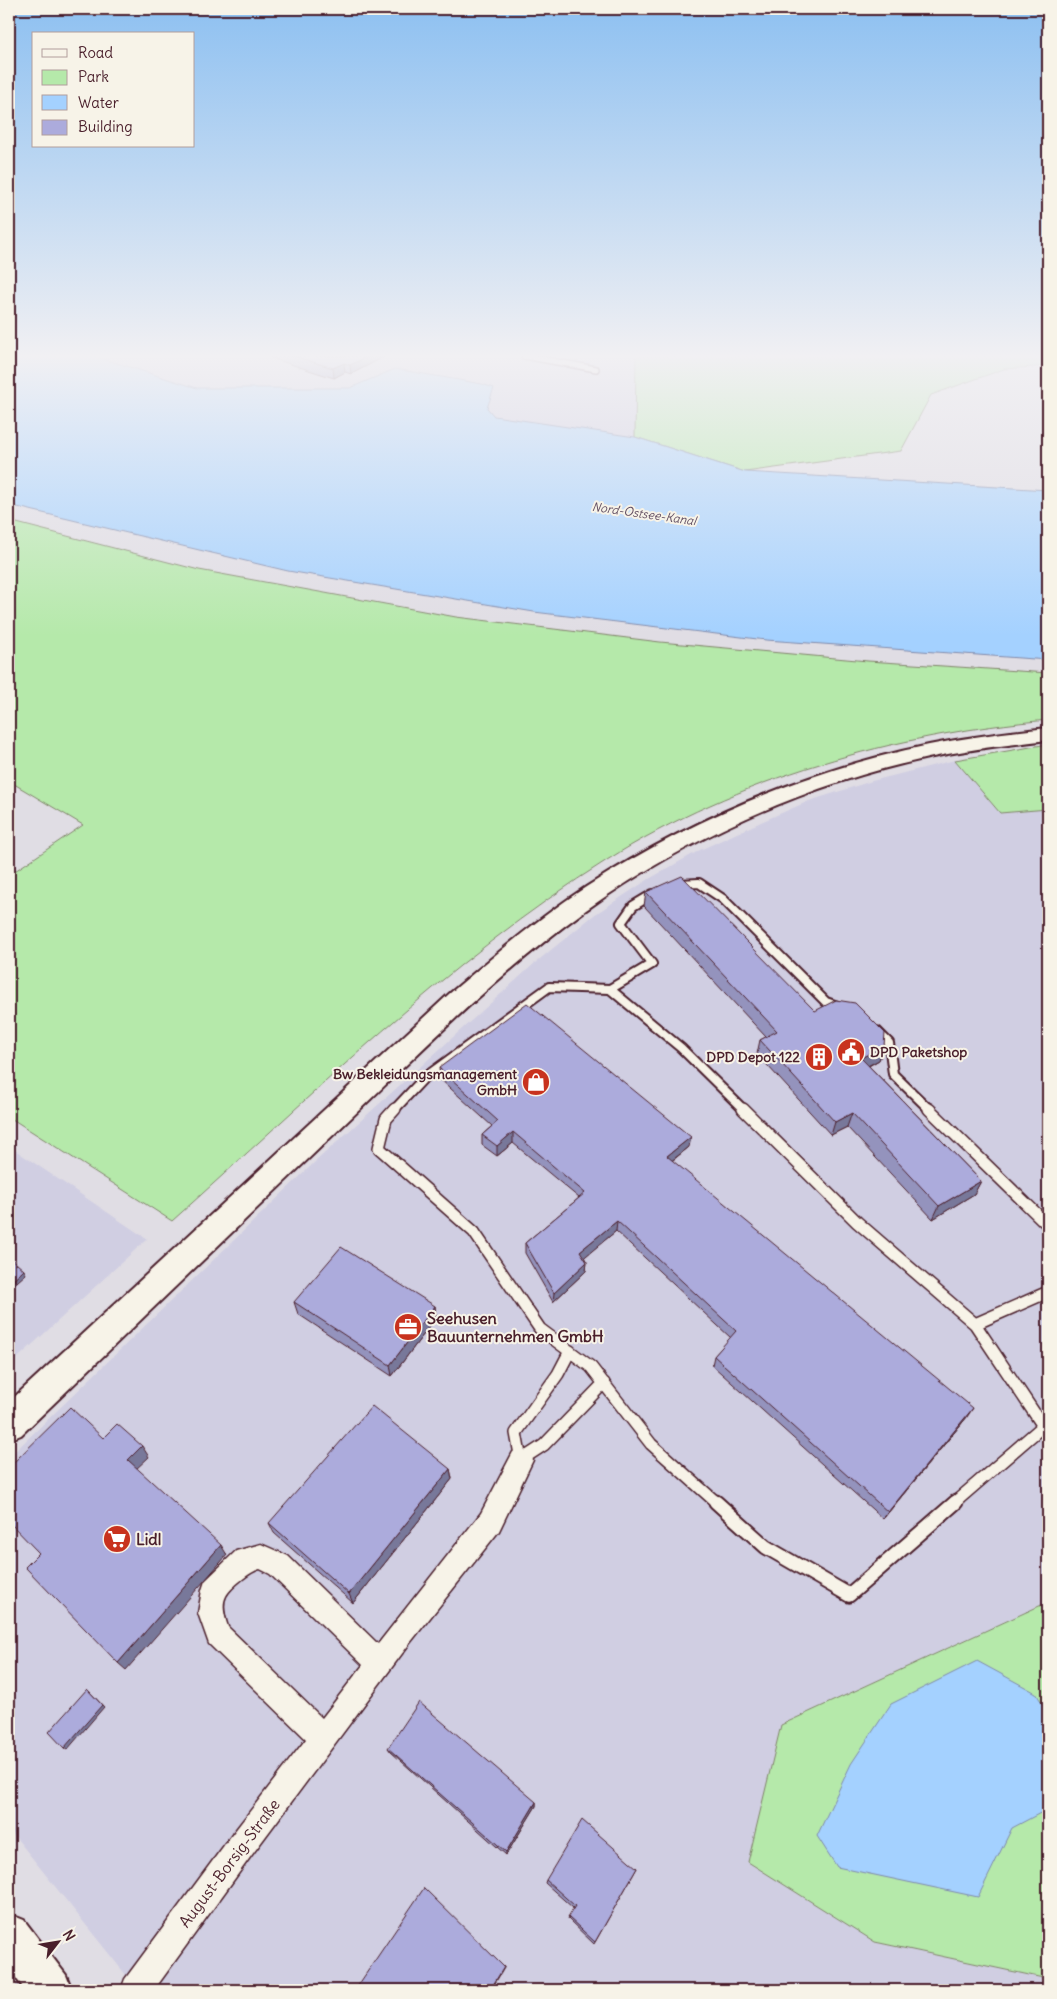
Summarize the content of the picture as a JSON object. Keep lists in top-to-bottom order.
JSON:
{
  "streets": {
    "street": ["August-Borsig-Straße"]
  },
  "water": ["Nord-Ostsee-Kanal"],
  "places": {
    "public building": ["DPD Paketshop"],
    "building": ["DPD Depot 122"],
    "shop": ["Bw Bekleidungsmanagement GmbH"],
    "office": ["Seehusen Bauunternehmen GmbH"],
    "supermarket": ["Lidl"]
  },
  "legend": [
    "Road",
    "Park",
    "Water",
    "Building"
  ],
  "north": "top right"
}
